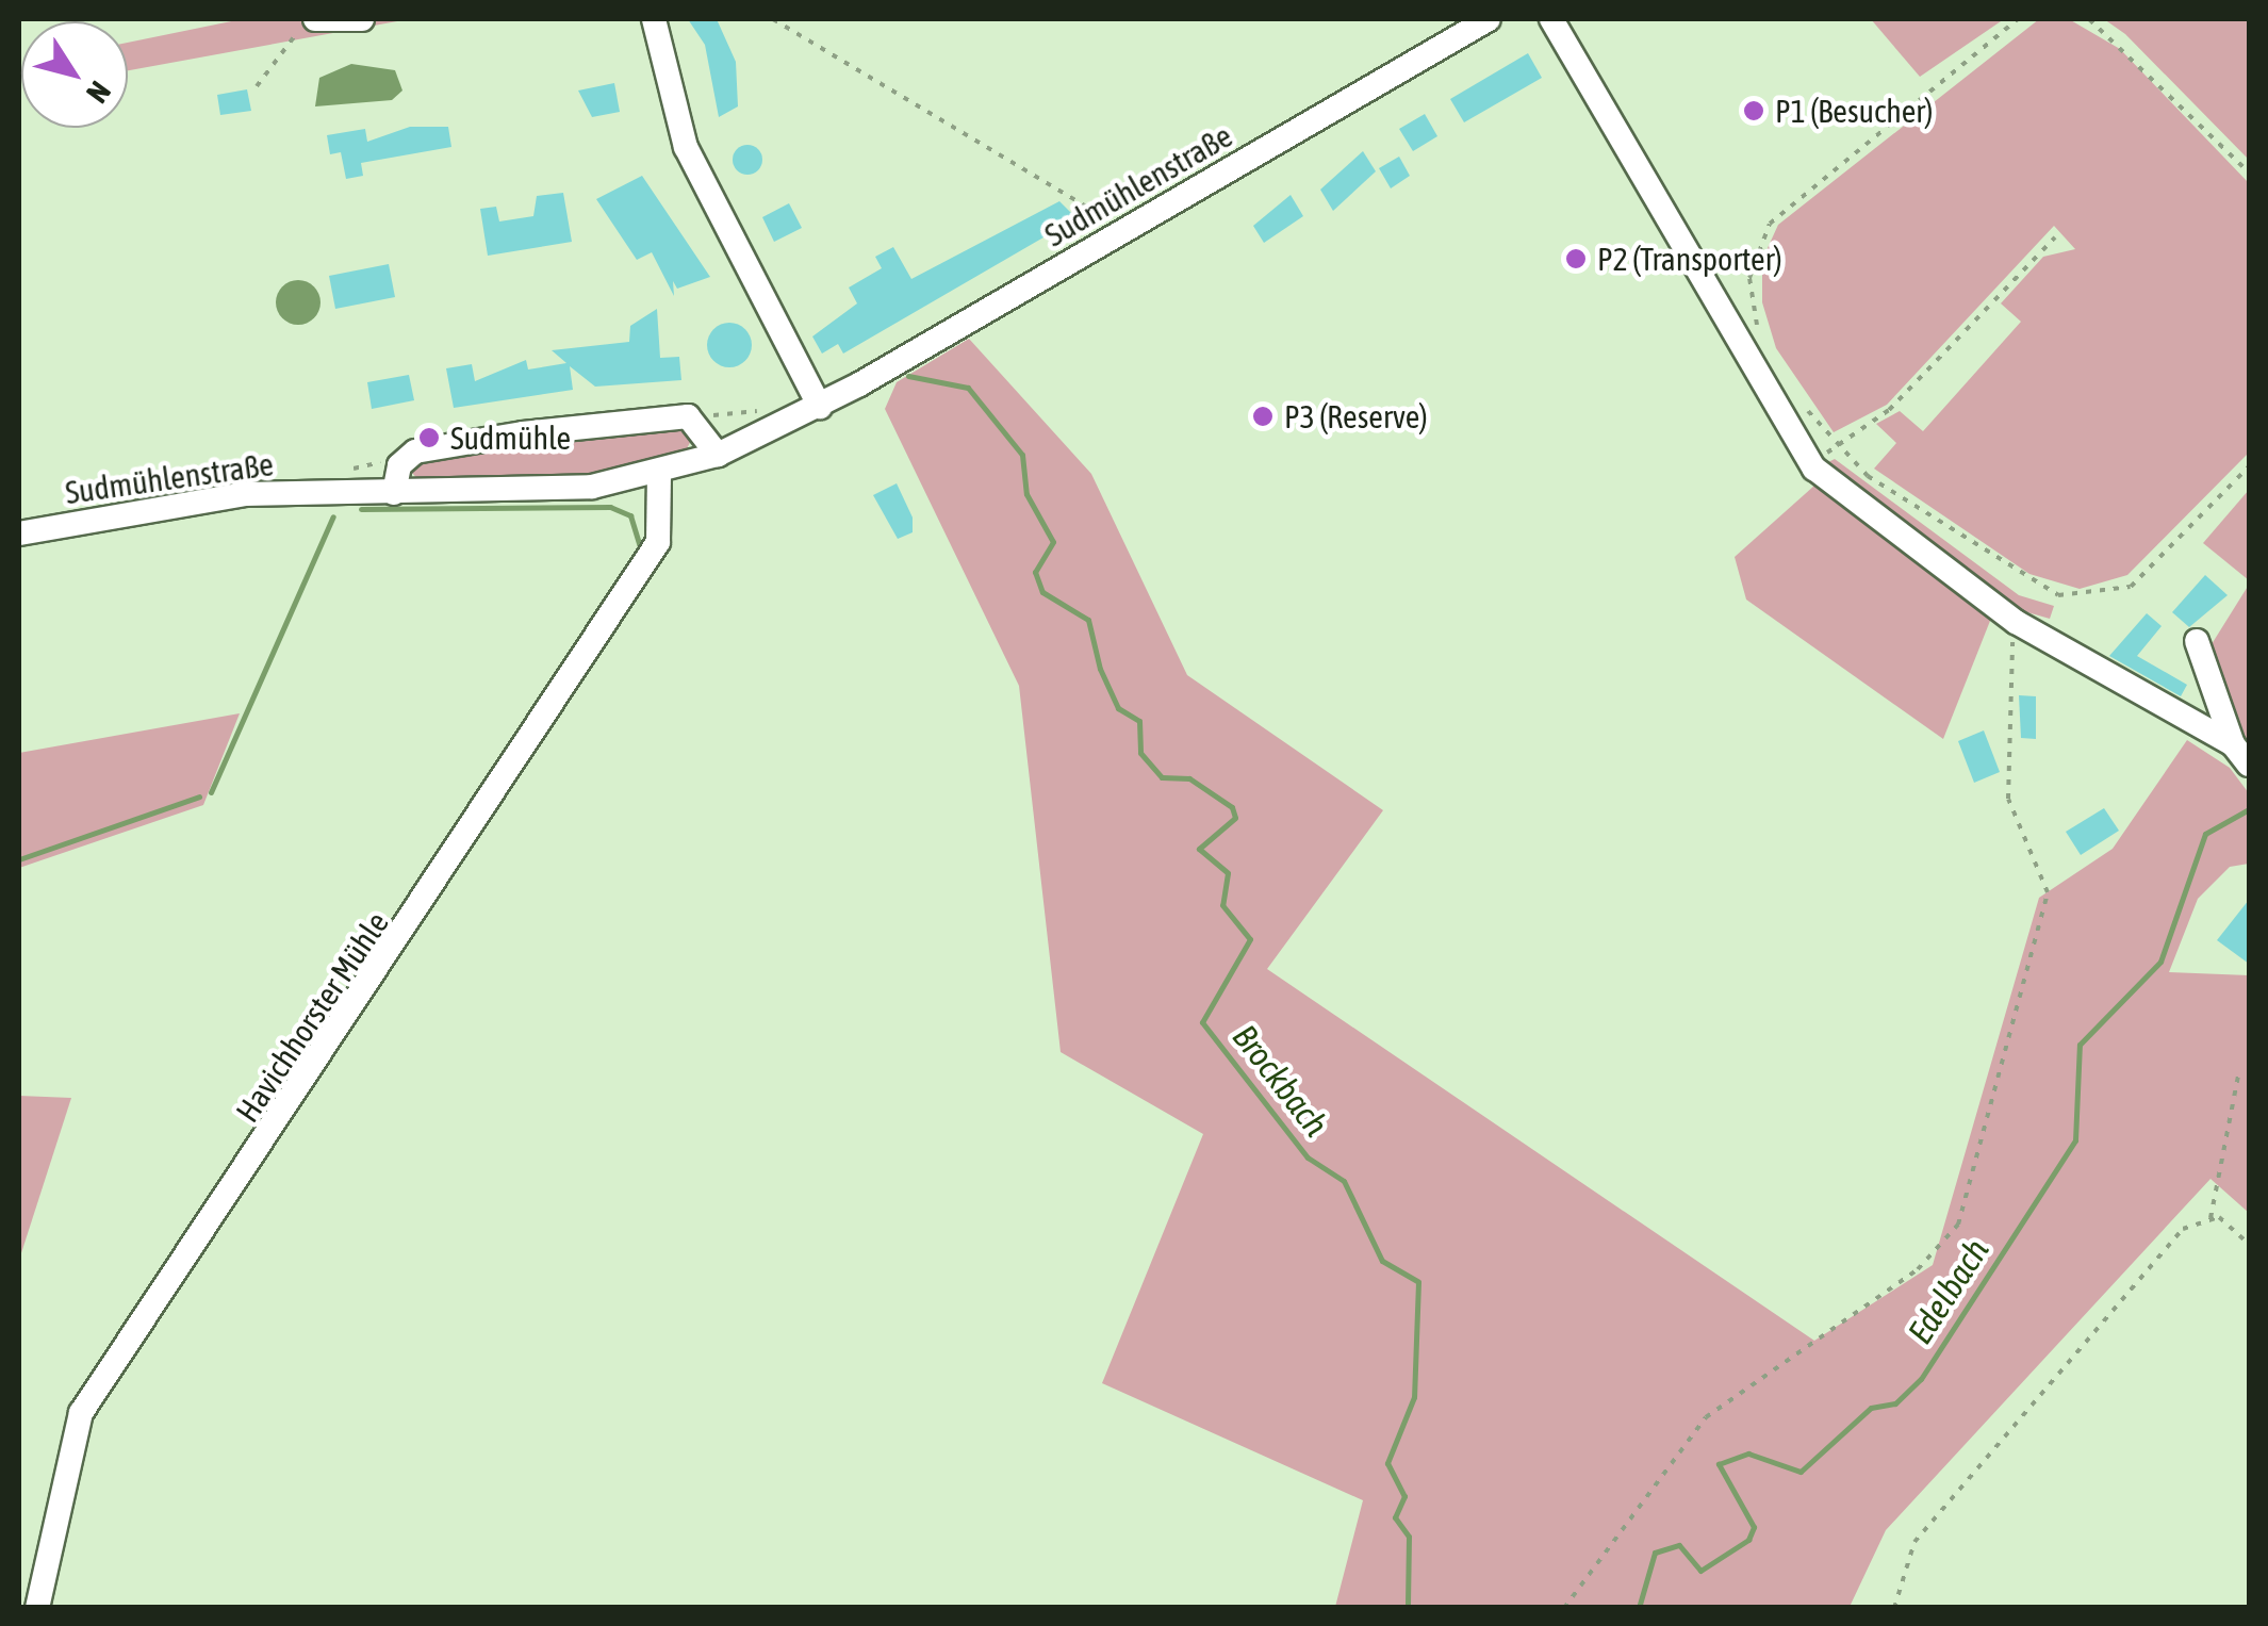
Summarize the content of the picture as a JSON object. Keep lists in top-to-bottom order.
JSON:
{
  "streets": {
    "street": ["Sudmühlenstraße", "Havichhorster Mühle"]
  },
  "crossings": [
    ["Sudmühlenstraße", "Havichhorster Mühle"]
  ],
  "water": ["Brockbach", "Edelbach"],
  "places": [
    "P1 (Besucher)",
    "P2 (Transporter)",
    "P3 (Reserve)",
    "Sudmühle"
  ],
  "north": "bottom right"
}
